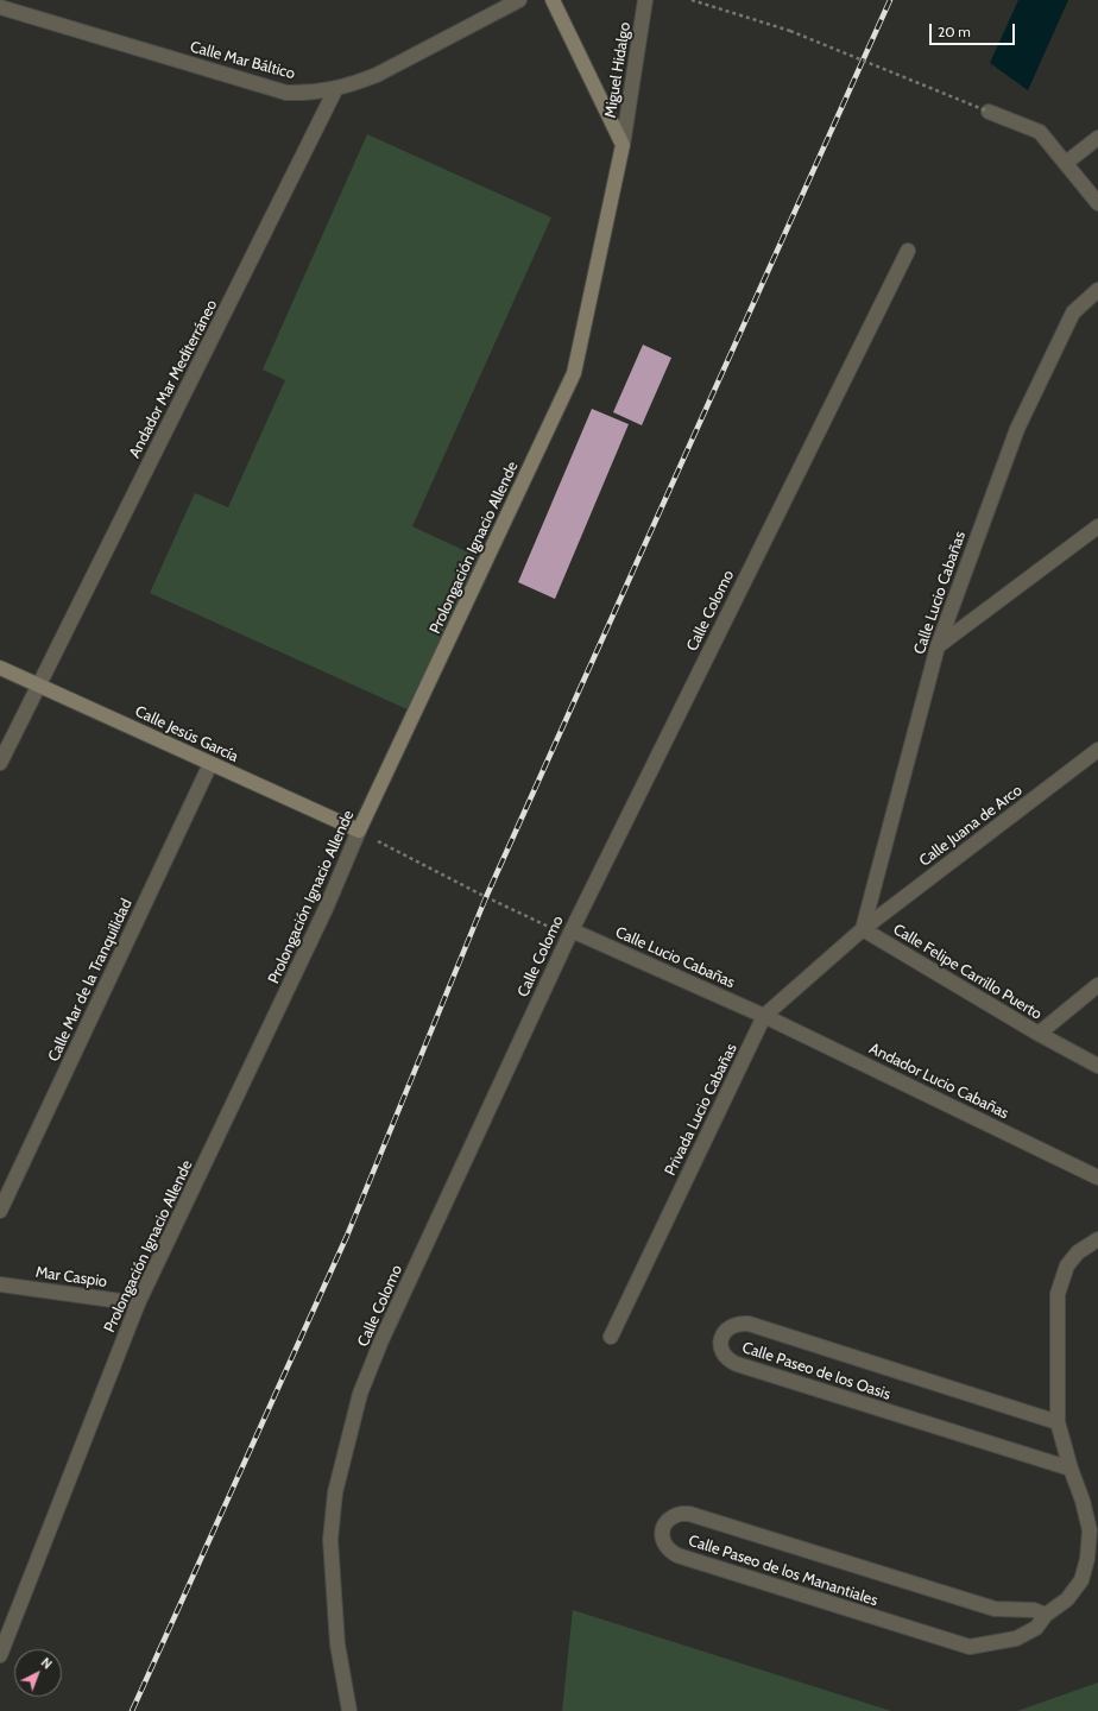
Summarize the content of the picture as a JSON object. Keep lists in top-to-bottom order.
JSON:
{
  "streets": {
    "main road": ["Prolongación Ignacio Allende", "Calle Jesús García"],
    "street": [
      "Calle Mar Báltico",
      "Miguel Hidalgo",
      "Andador Mar Mediterráneo",
      "Calle Lucio Cabañas",
      "Calle Colomo",
      "Calle Juana de Arco",
      "Calle Felipe Carrillo Puerto",
      "Calle Mar de la Tranquilidad",
      "Andador Lucio Cabañas",
      "Privada Lucio Cabañas",
      "Mar Caspio",
      "Calle Paseo de los Oasis",
      "Calle Paseo de los Manantiales"
    ]
  },
  "crossings": [
    ["Calle Mar Báltico", "Andador Mar Mediterráneo"],
    ["Miguel Hidalgo", "Prolongación Ignacio Allende"],
    ["Andador Mar Mediterráneo", "Calle Jesús García"],
    ["Prolongación Ignacio Allende", "Calle Jesús García"],
    ["Prolongación Ignacio Allende", "Mar Caspio"],
    ["Calle Lucio Cabañas", "Calle Colomo"],
    ["Calle Lucio Cabañas", "Calle Juana de Arco"],
    ["Calle Lucio Cabañas", "Calle Felipe Carrillo Puerto"],
    ["Calle Lucio Cabañas", "Andador Lucio Cabañas"],
    ["Calle Lucio Cabañas", "Privada Lucio Cabañas"],
    ["Calle Jesús García", "Calle Mar de la Tranquilidad"],
    ["Calle Juana de Arco", "Calle Felipe Carrillo Puerto"],
    ["Calle Juana de Arco", "Privada Lucio Cabañas"],
    ["Calle Felipe Carrillo Puerto", "Privada Lucio Cabañas"],
    ["Andador Lucio Cabañas", "Privada Lucio Cabañas"],
    ["Calle Paseo de los Oasis", "Calle Paseo de los Manantiales"]
  ],
  "scale_bar": "20 m",
  "north": "top right"
}
